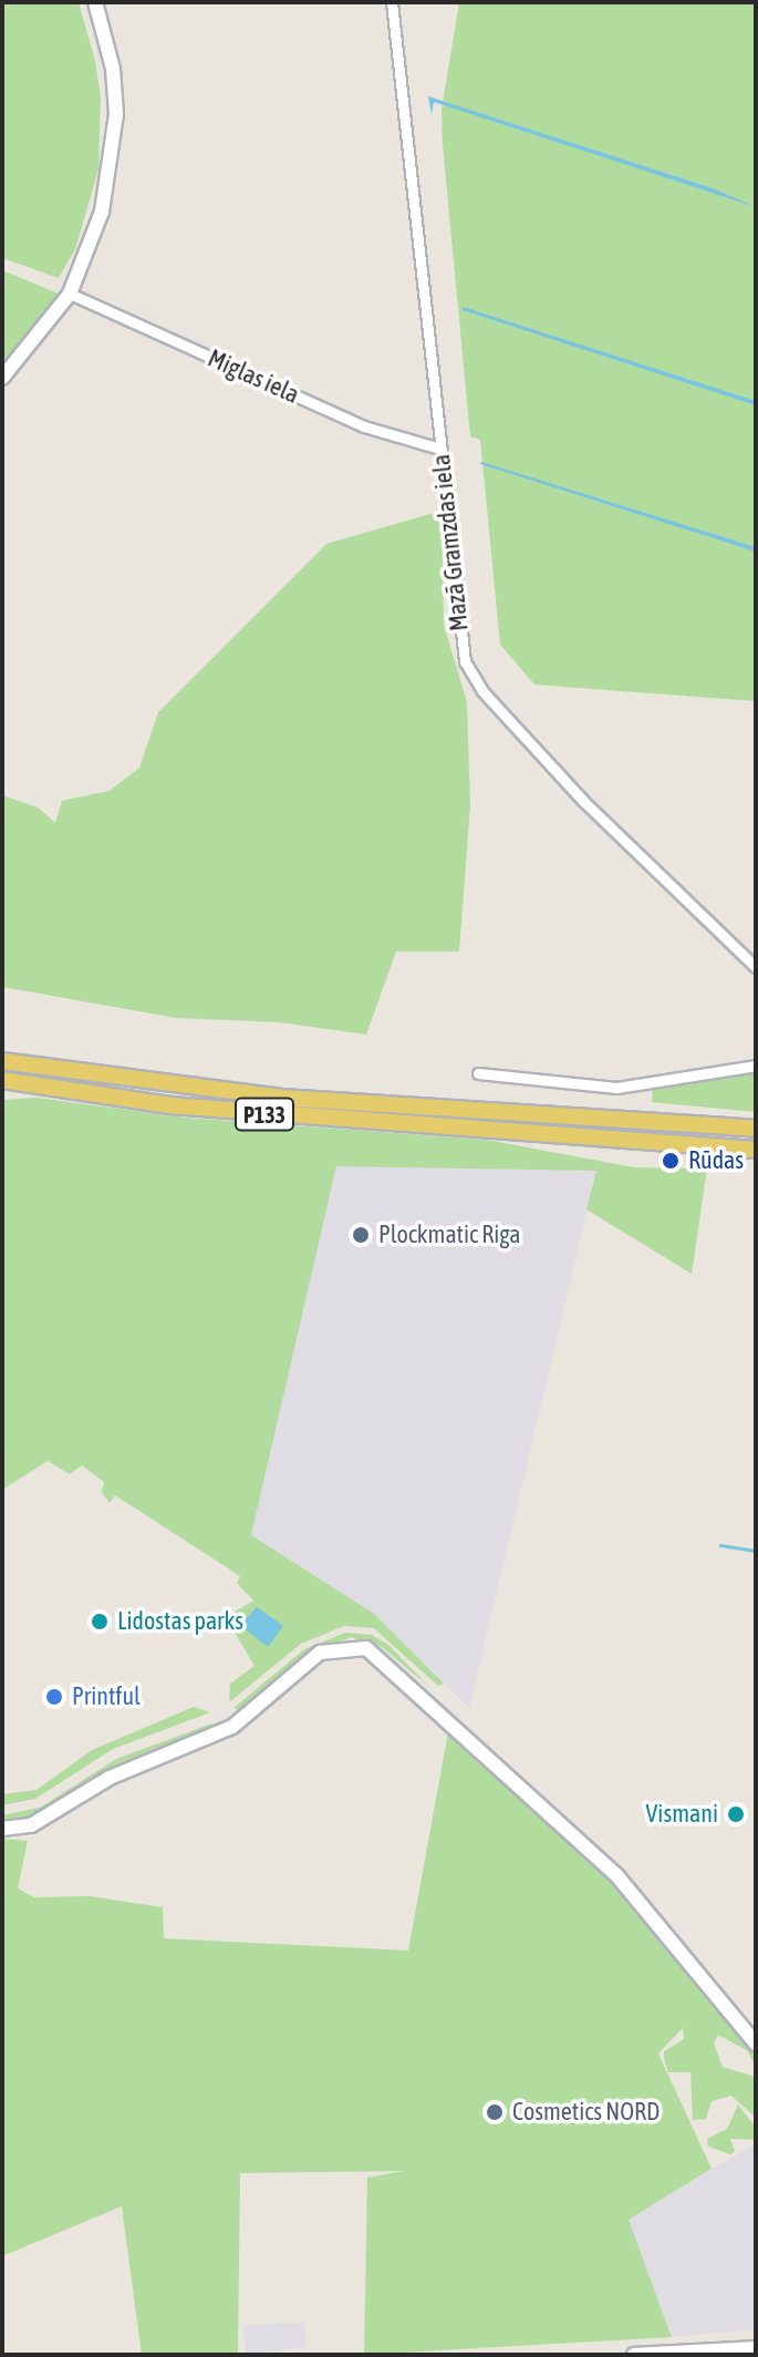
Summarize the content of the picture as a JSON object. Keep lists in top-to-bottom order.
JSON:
{
  "streets": {
    "main road": ["P133"],
    "street": ["Miglas iela", "Mazā Gramzdas iela"]
  },
  "crossings": [
    ["Miglas iela", "Mazā Gramzdas iela"]
  ],
  "places": [
    "Rūdas",
    "Plockmatic Riga",
    "Lidostas parks",
    "Printful",
    "Vismani",
    "Cosmetics NORD"
  ]
}
